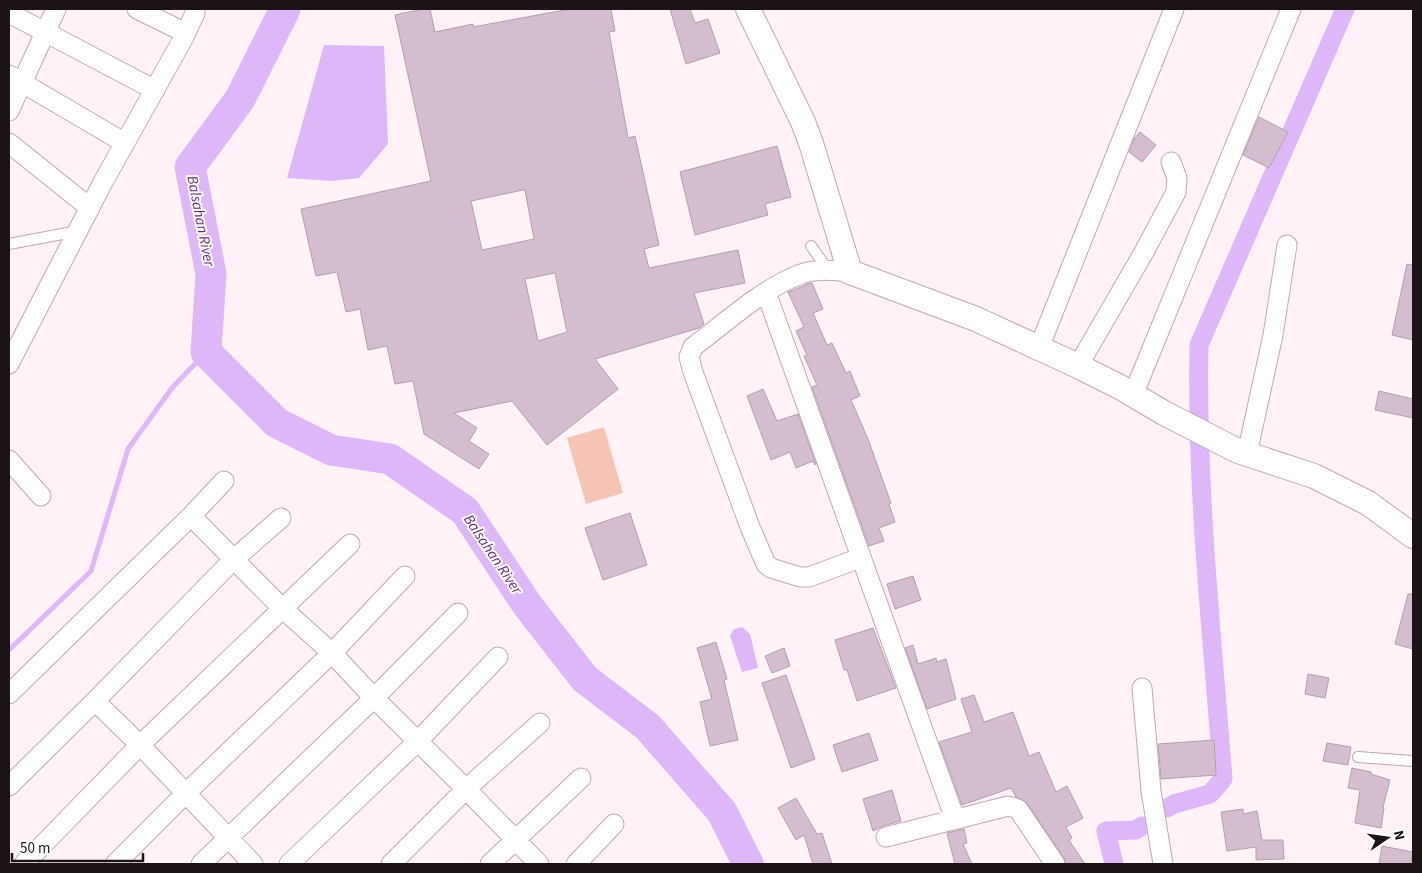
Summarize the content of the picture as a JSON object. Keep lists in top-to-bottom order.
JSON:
{
  "water": ["Balsahan River"],
  "scale_bar": "50 m",
  "north": "right"
}
